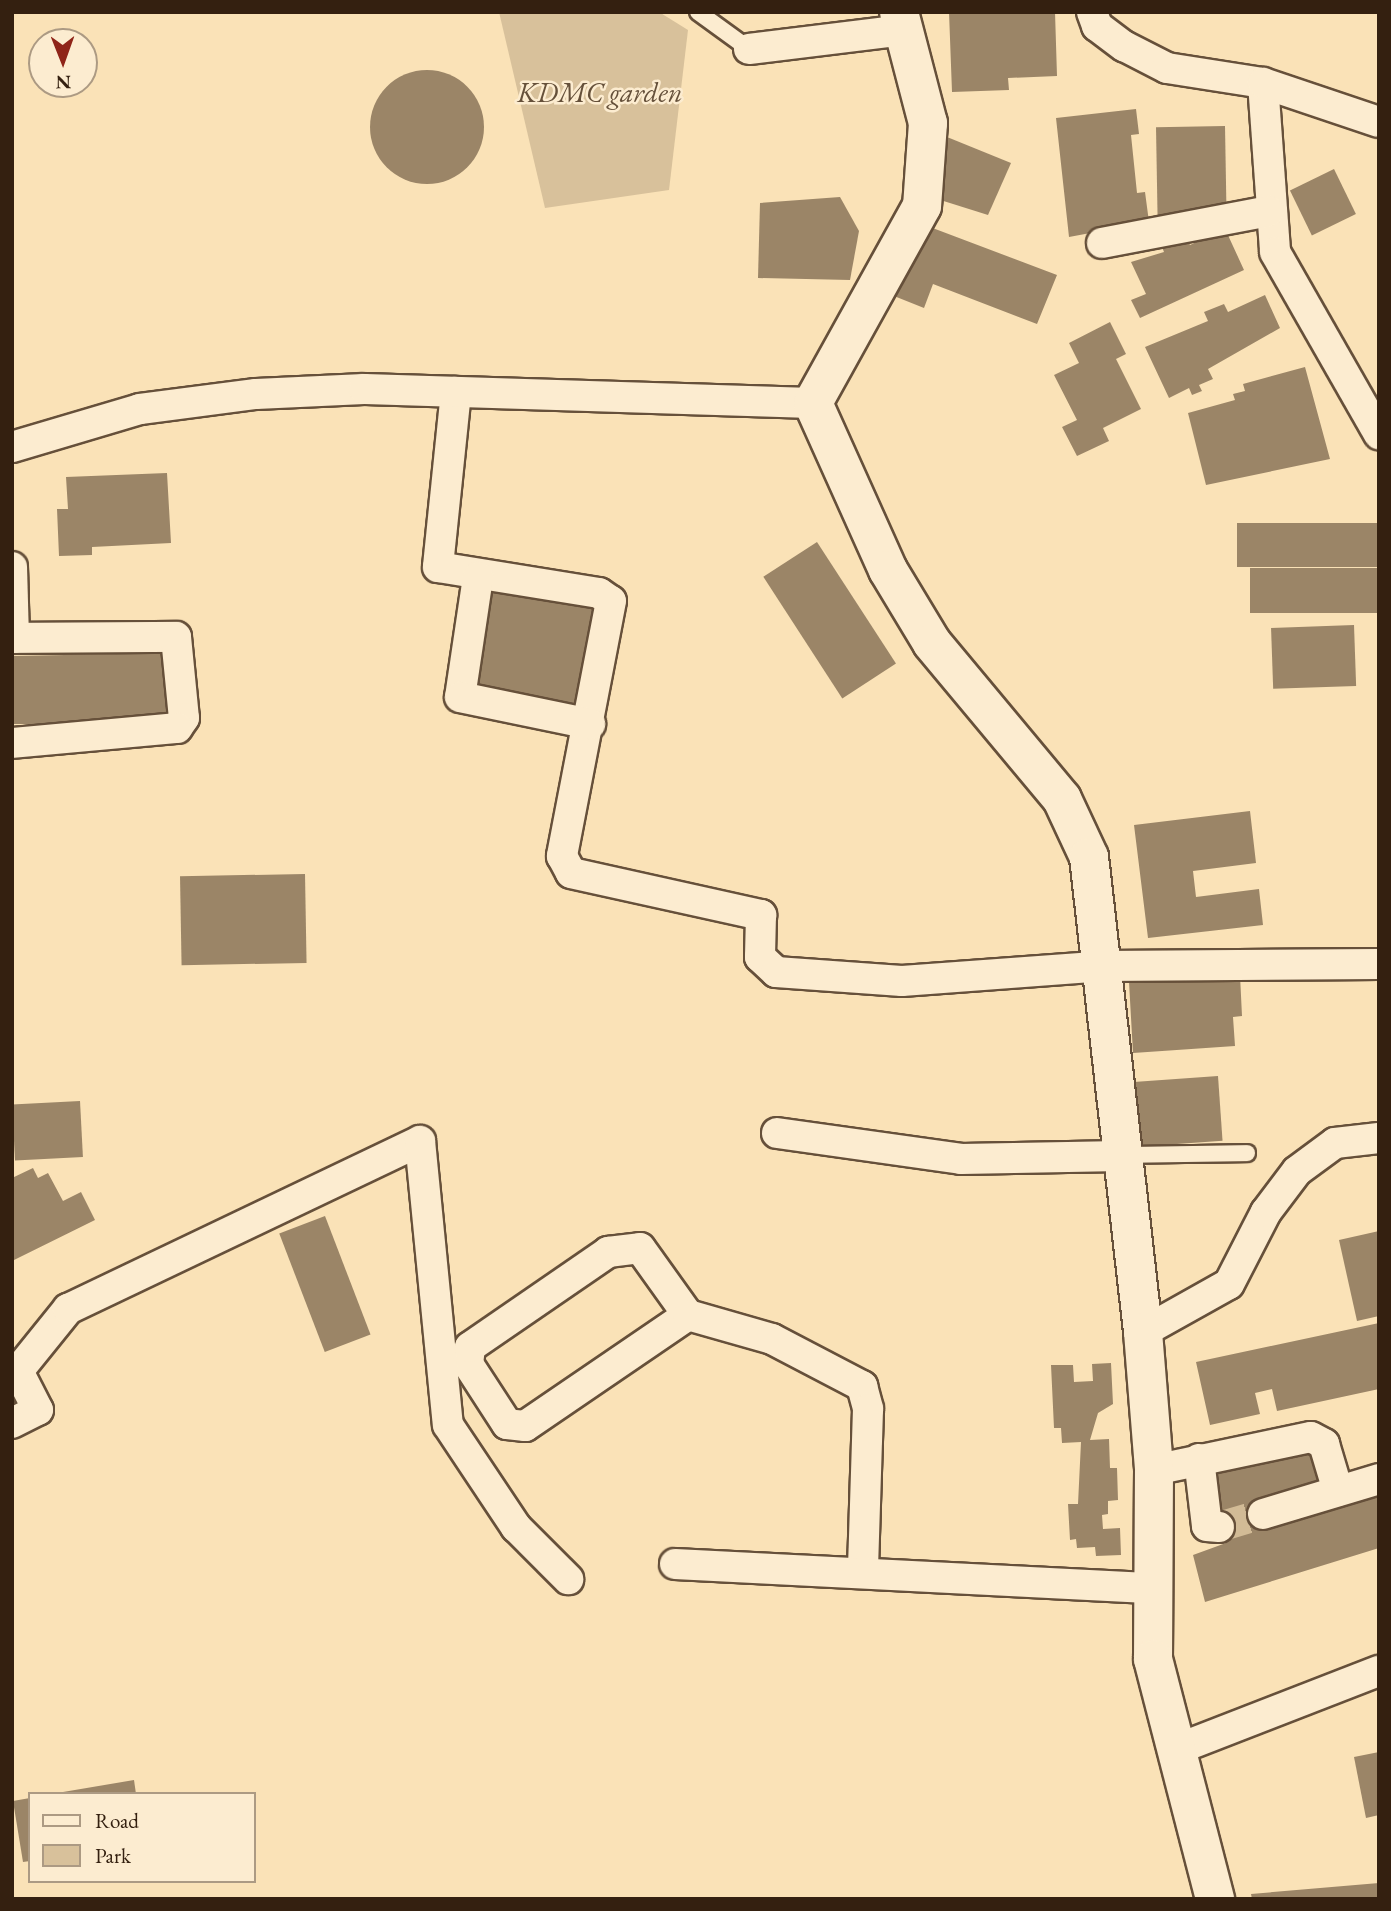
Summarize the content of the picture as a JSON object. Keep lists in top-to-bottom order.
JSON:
{
  "parks": ["KDMC garden"],
  "legend": ["Road", "Park"],
  "north": "bottom"
}
